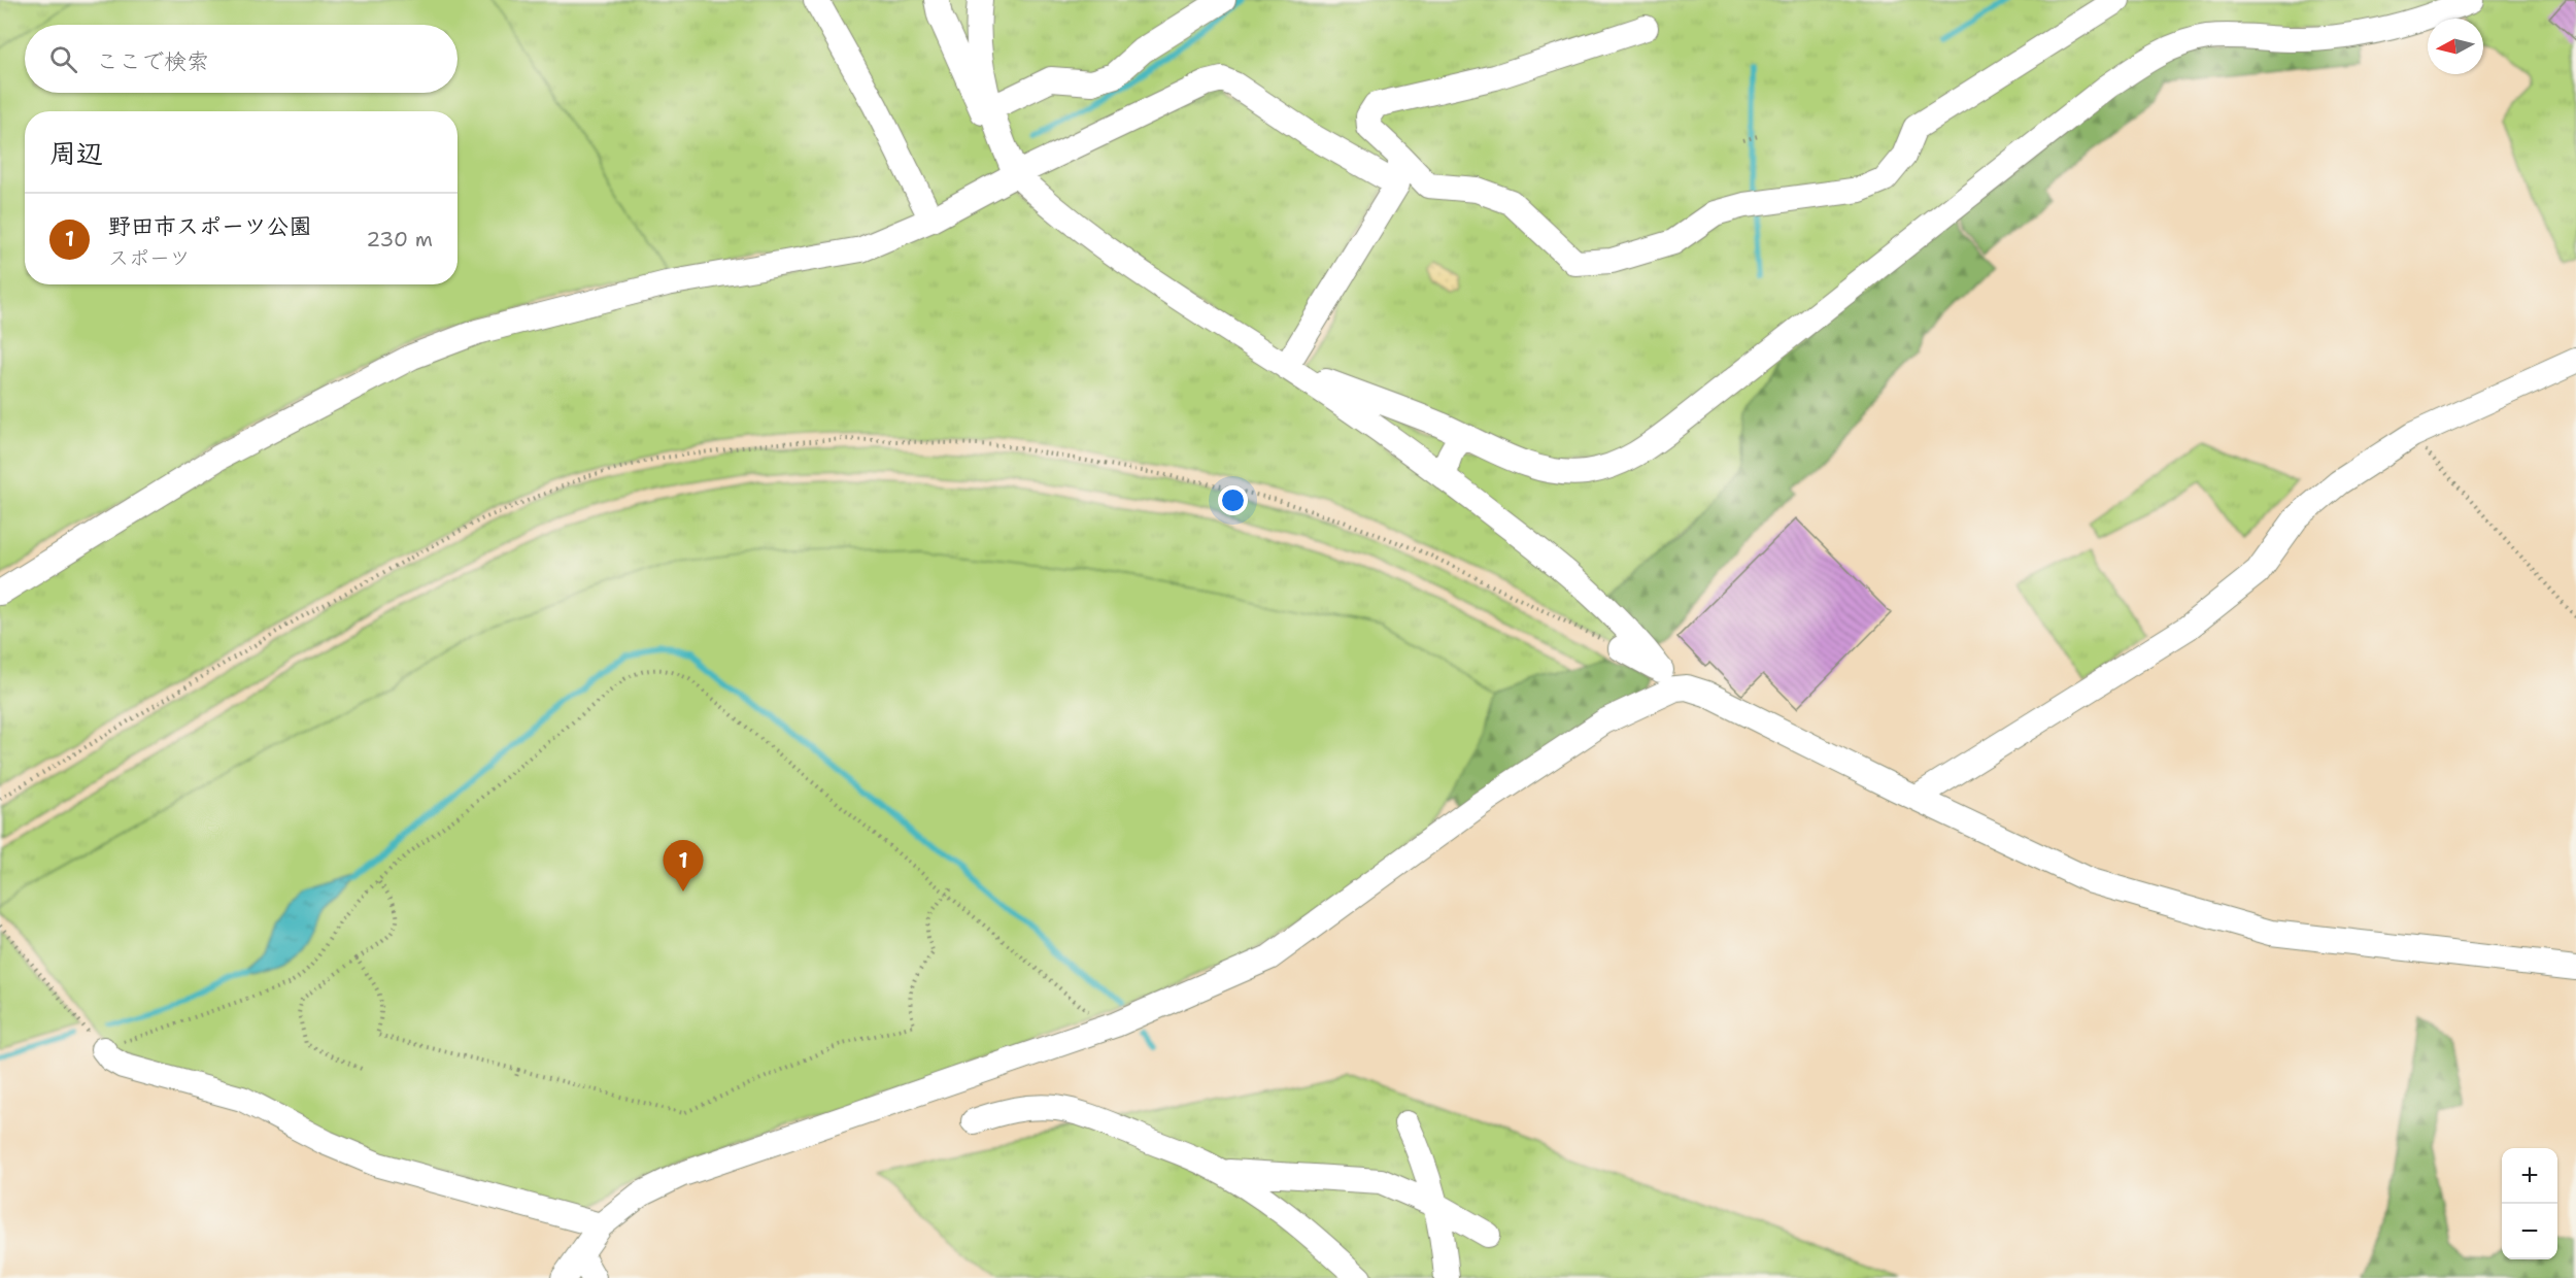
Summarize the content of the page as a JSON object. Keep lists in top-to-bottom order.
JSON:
{
  "north": "left",
  "page": {
    "search": "ここで検索",
    "heading": "周辺",
    "list": [
      {
        "mark": "1",
        "name": "野田市スポーツ公園",
        "note": "スポーツ",
        "value": "230 m"
      }
    ],
    "pins": "1",
    "map_buttons": ["+", "−"]
  }
}
